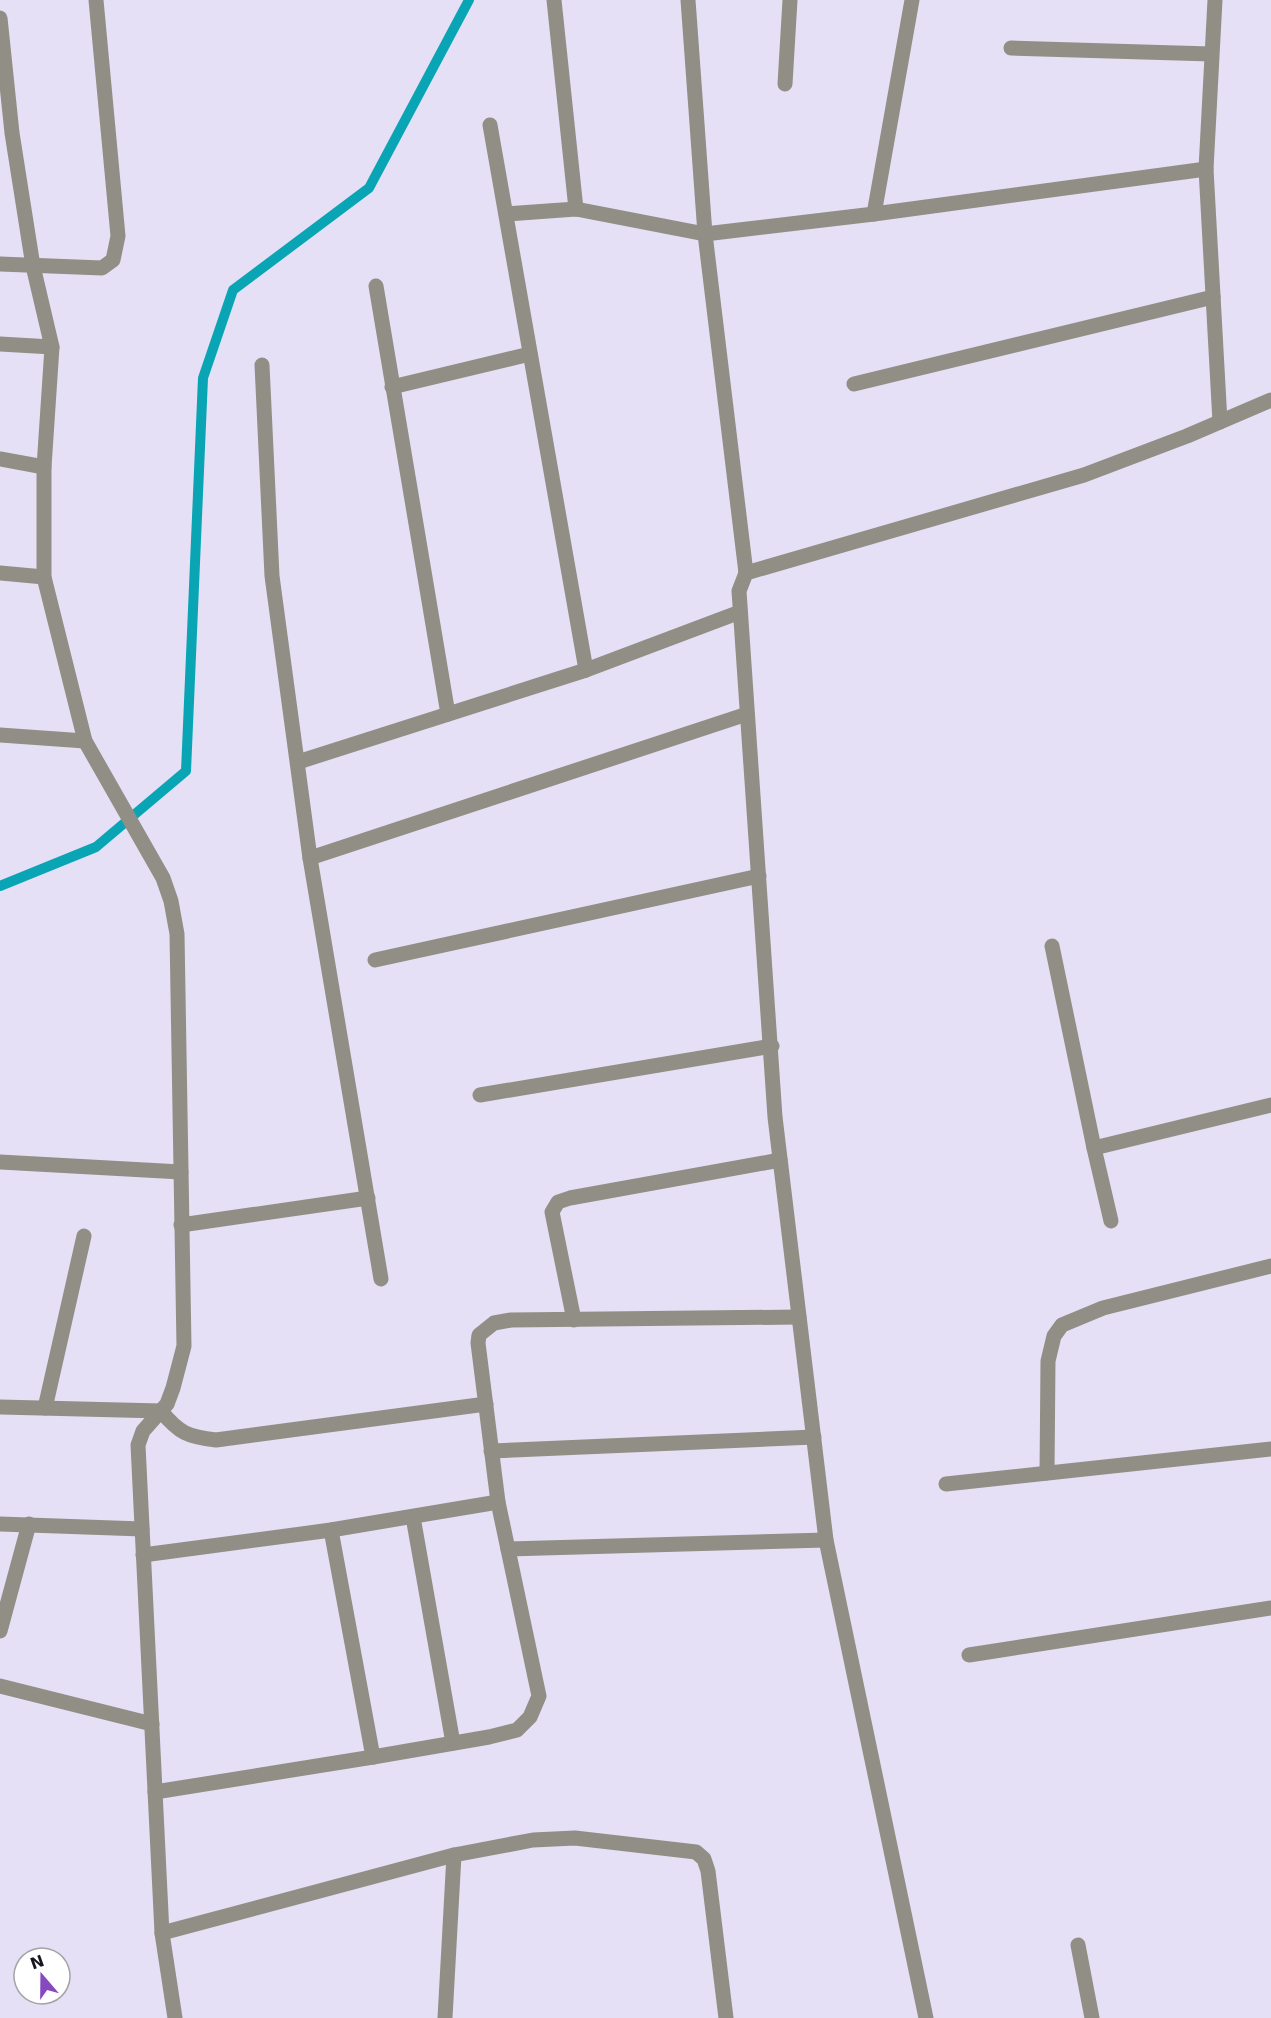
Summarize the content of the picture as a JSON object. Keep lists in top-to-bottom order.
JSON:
{
  "north": "top"
}
